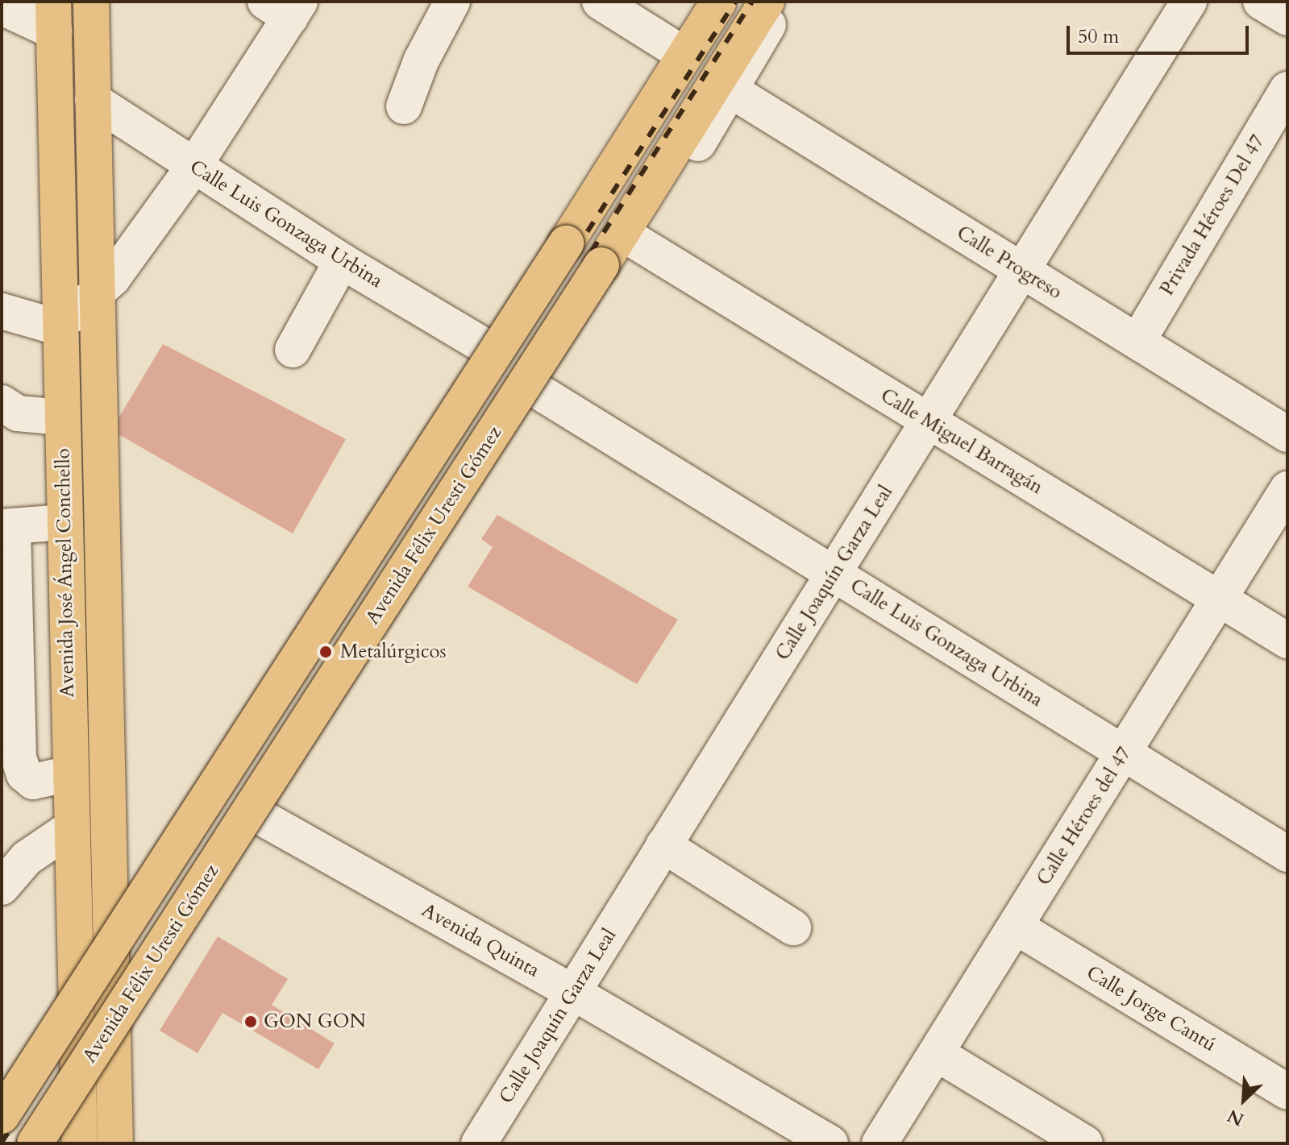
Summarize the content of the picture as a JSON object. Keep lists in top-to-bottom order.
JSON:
{
  "streets": {
    "main road": ["Avenida Félix Uresti Gómez", "Avenida José Ángel Conchello"],
    "street": [
      "Privada Héroes Del 47",
      "Calle Luis Gonzaga Urbina",
      "Calle Progreso",
      "Calle Miguel Barragán",
      "Calle Joaquín Garza Leal",
      "Calle Héroes del 47",
      "Avenida Quinta",
      "Calle Jorge Cantú"
    ]
  },
  "crossings": [
    ["Privada Héroes Del 47", "Calle Progreso"],
    ["Calle Luis Gonzaga Urbina", "Avenida José Ángel Conchello"],
    ["Calle Luis Gonzaga Urbina", "Calle Joaquín Garza Leal"],
    ["Calle Luis Gonzaga Urbina", "Calle Héroes del 47"],
    ["Calle Progreso", "Calle Joaquín Garza Leal"],
    ["Calle Miguel Barragán", "Calle Joaquín Garza Leal"],
    ["Calle Miguel Barragán", "Calle Héroes del 47"],
    ["Calle Joaquín Garza Leal", "Avenida Quinta"],
    ["Calle Héroes del 47", "Calle Jorge Cantú"]
  ],
  "places": ["Metalúrgicos", "GON GON"],
  "scale_bar": "50 m",
  "north": "bottom left"
}
